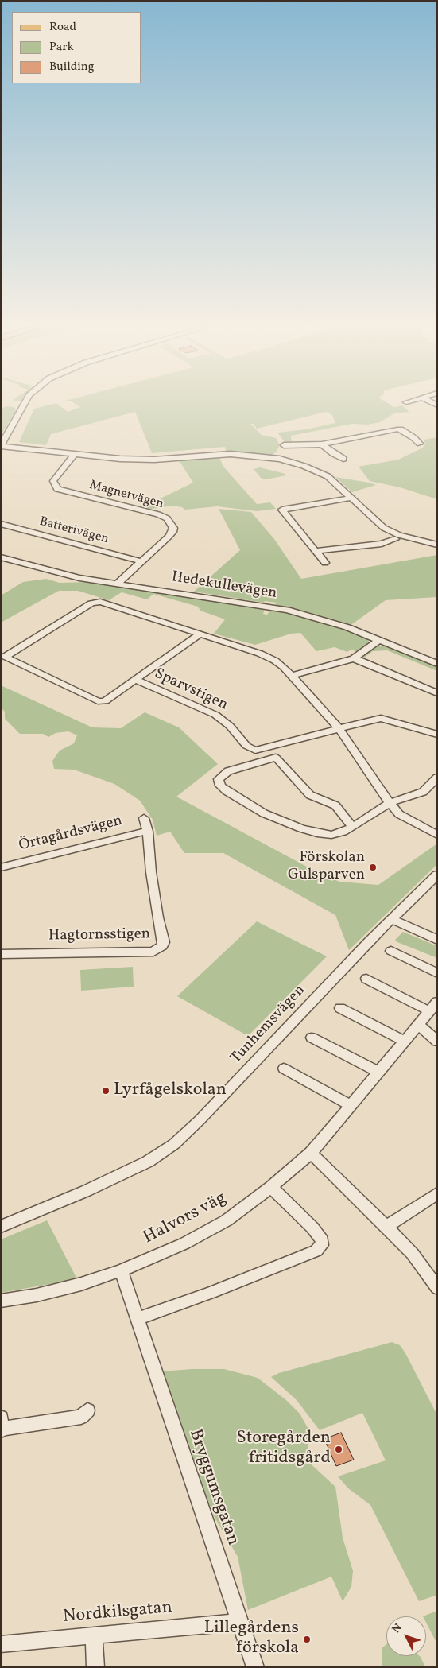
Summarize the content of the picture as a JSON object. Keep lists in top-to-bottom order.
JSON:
{
  "streets": {
    "street": [
      "Magnetvägen",
      "Batterivägen",
      "Hedekullevägen",
      "Sparvstigen",
      "Örtagårdsvägen",
      "Hagtornsstigen",
      "Tunhemsvägen",
      "Halvors väg",
      "Bryggumsgatan",
      "Nordkilsgatan"
    ]
  },
  "crossings": [
    ["Magnetvägen", "Batterivägen"],
    ["Magnetvägen", "Hedekullevägen"],
    ["Örtagårdsvägen", "Hagtornsstigen"],
    ["Halvors väg", "Bryggumsgatan"],
    ["Bryggumsgatan", "Nordkilsgatan"]
  ],
  "places": [
    "Förskolan Gulsparven",
    "Lyrfågelskolan",
    "Storegården fritidsgård",
    "Lillegårdens förskola"
  ],
  "legend": ["Road", "Park", "Building"],
  "north": "top left"
}
